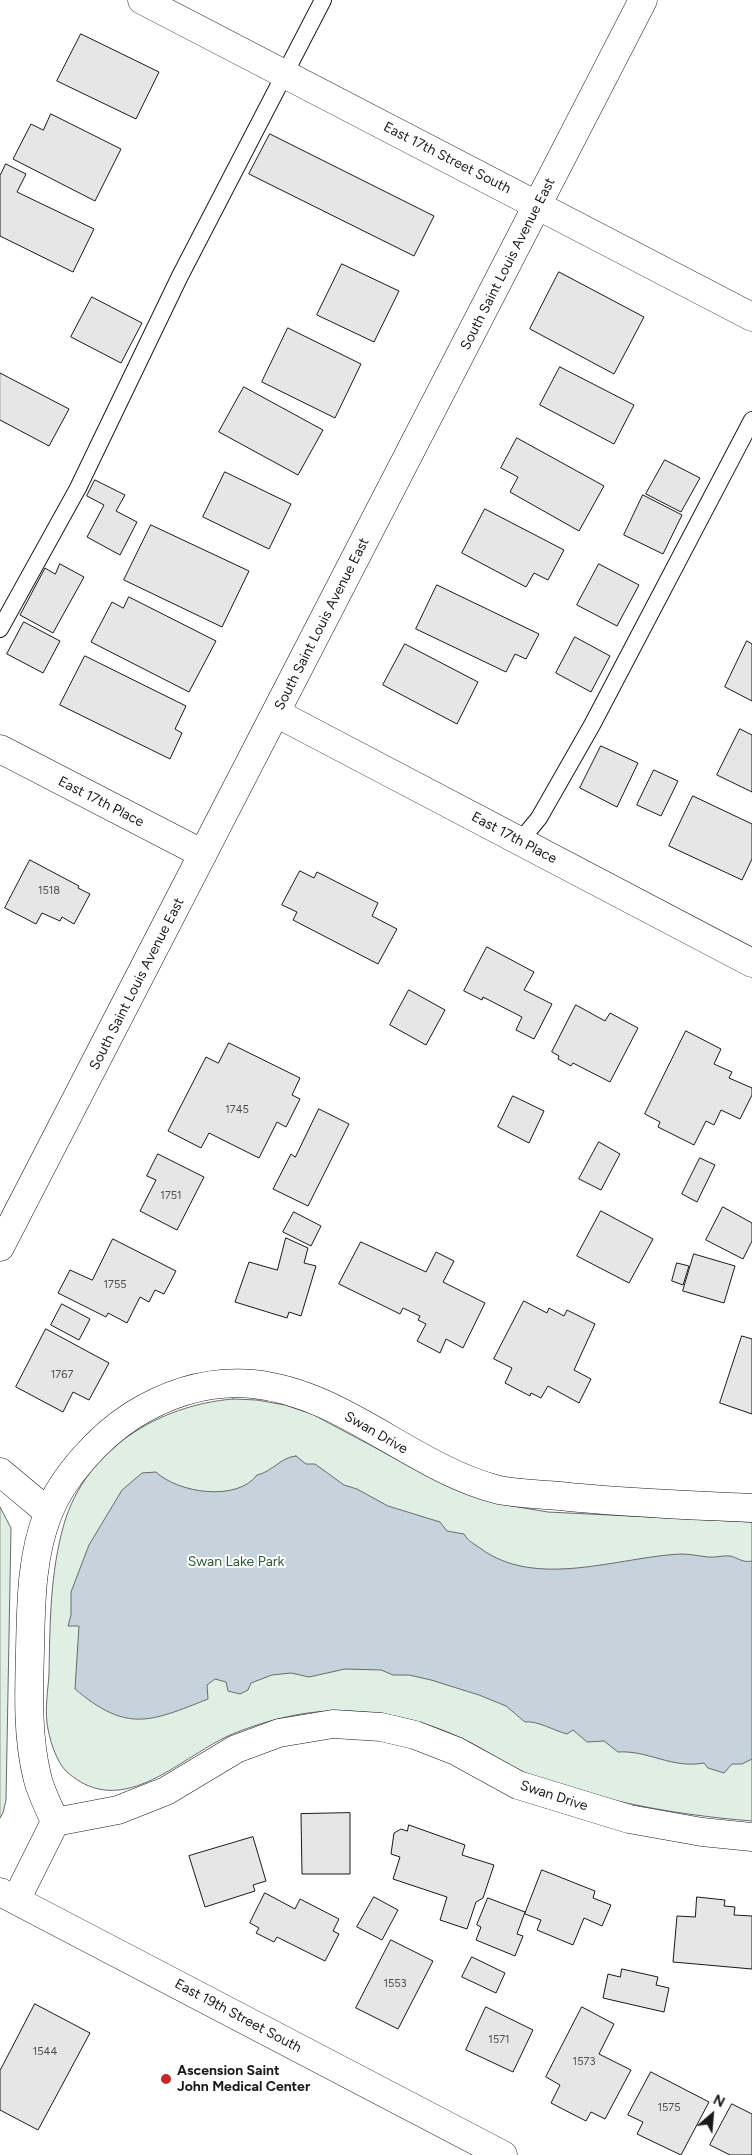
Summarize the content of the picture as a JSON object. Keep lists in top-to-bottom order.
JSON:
{
  "streets": {
    "street": [
      "East 17th Street South",
      "South Saint Louis Avenue East",
      "East 17th Place",
      "Swan Drive",
      "East 19th Street South"
    ]
  },
  "crossings": [
    ["East 17th Street South", "South Saint Louis Avenue East"],
    ["South Saint Louis Avenue East", "East 17th Place"]
  ],
  "parks": ["Swan Lake Park"],
  "places": ["Ascension Saint John Medical Center"],
  "house_numbers": [
    "1518",
    "1745",
    "1751",
    "1755",
    "1767",
    "1553",
    "1571",
    "1544",
    "1573",
    "1575"
  ],
  "north": "top right"
}
